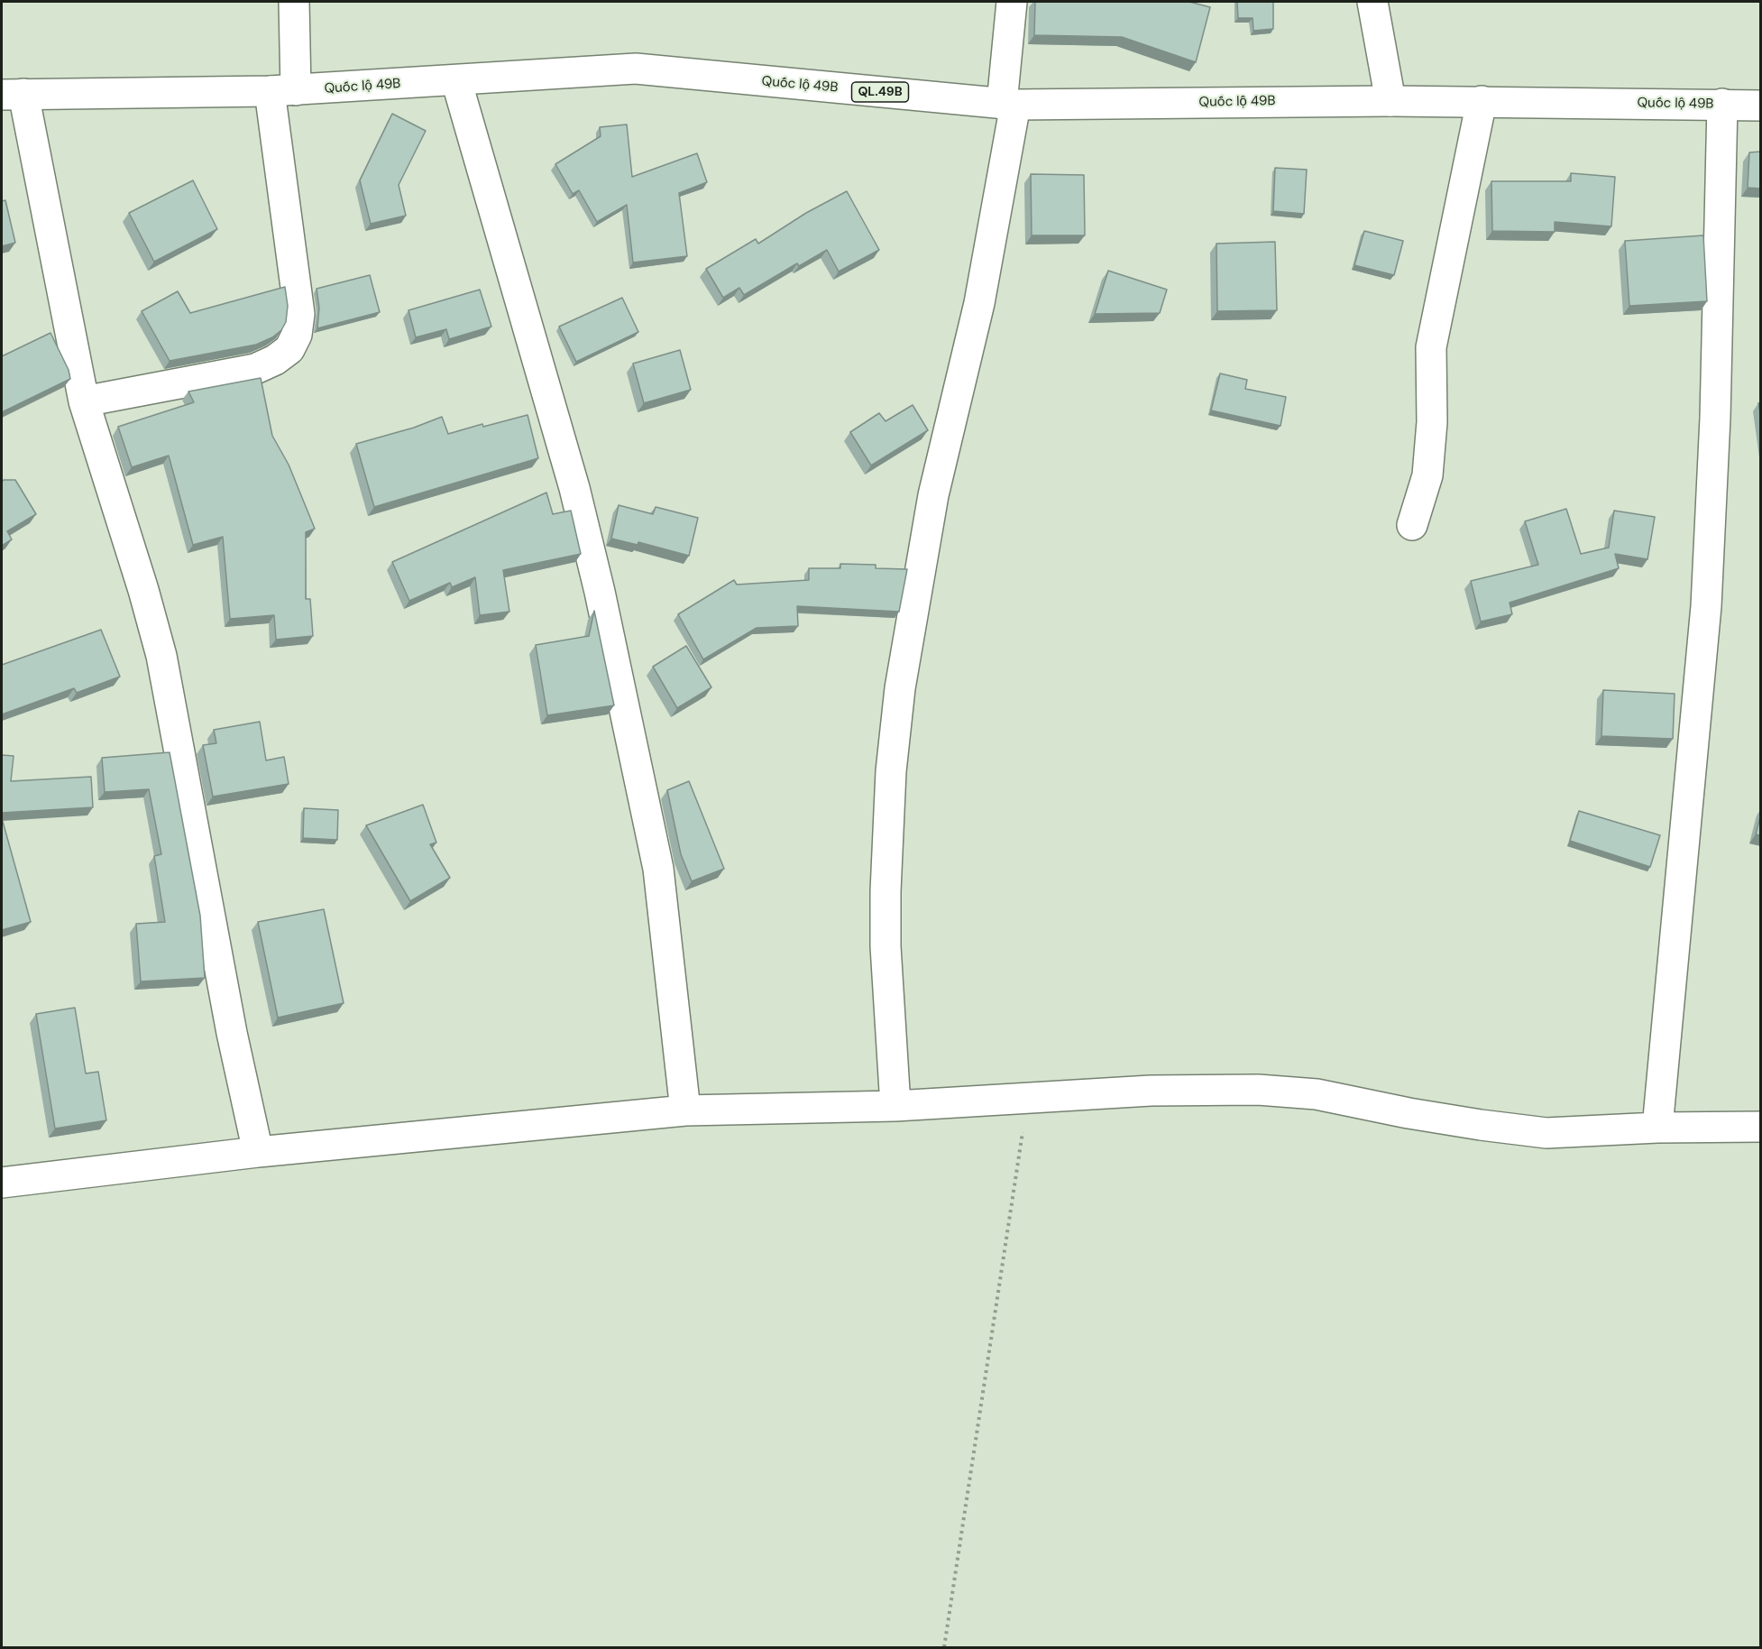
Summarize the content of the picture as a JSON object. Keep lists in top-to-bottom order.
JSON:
{
  "streets": {
    "street": ["Quốc lộ 49B", "QL.49B"]
  }
}
